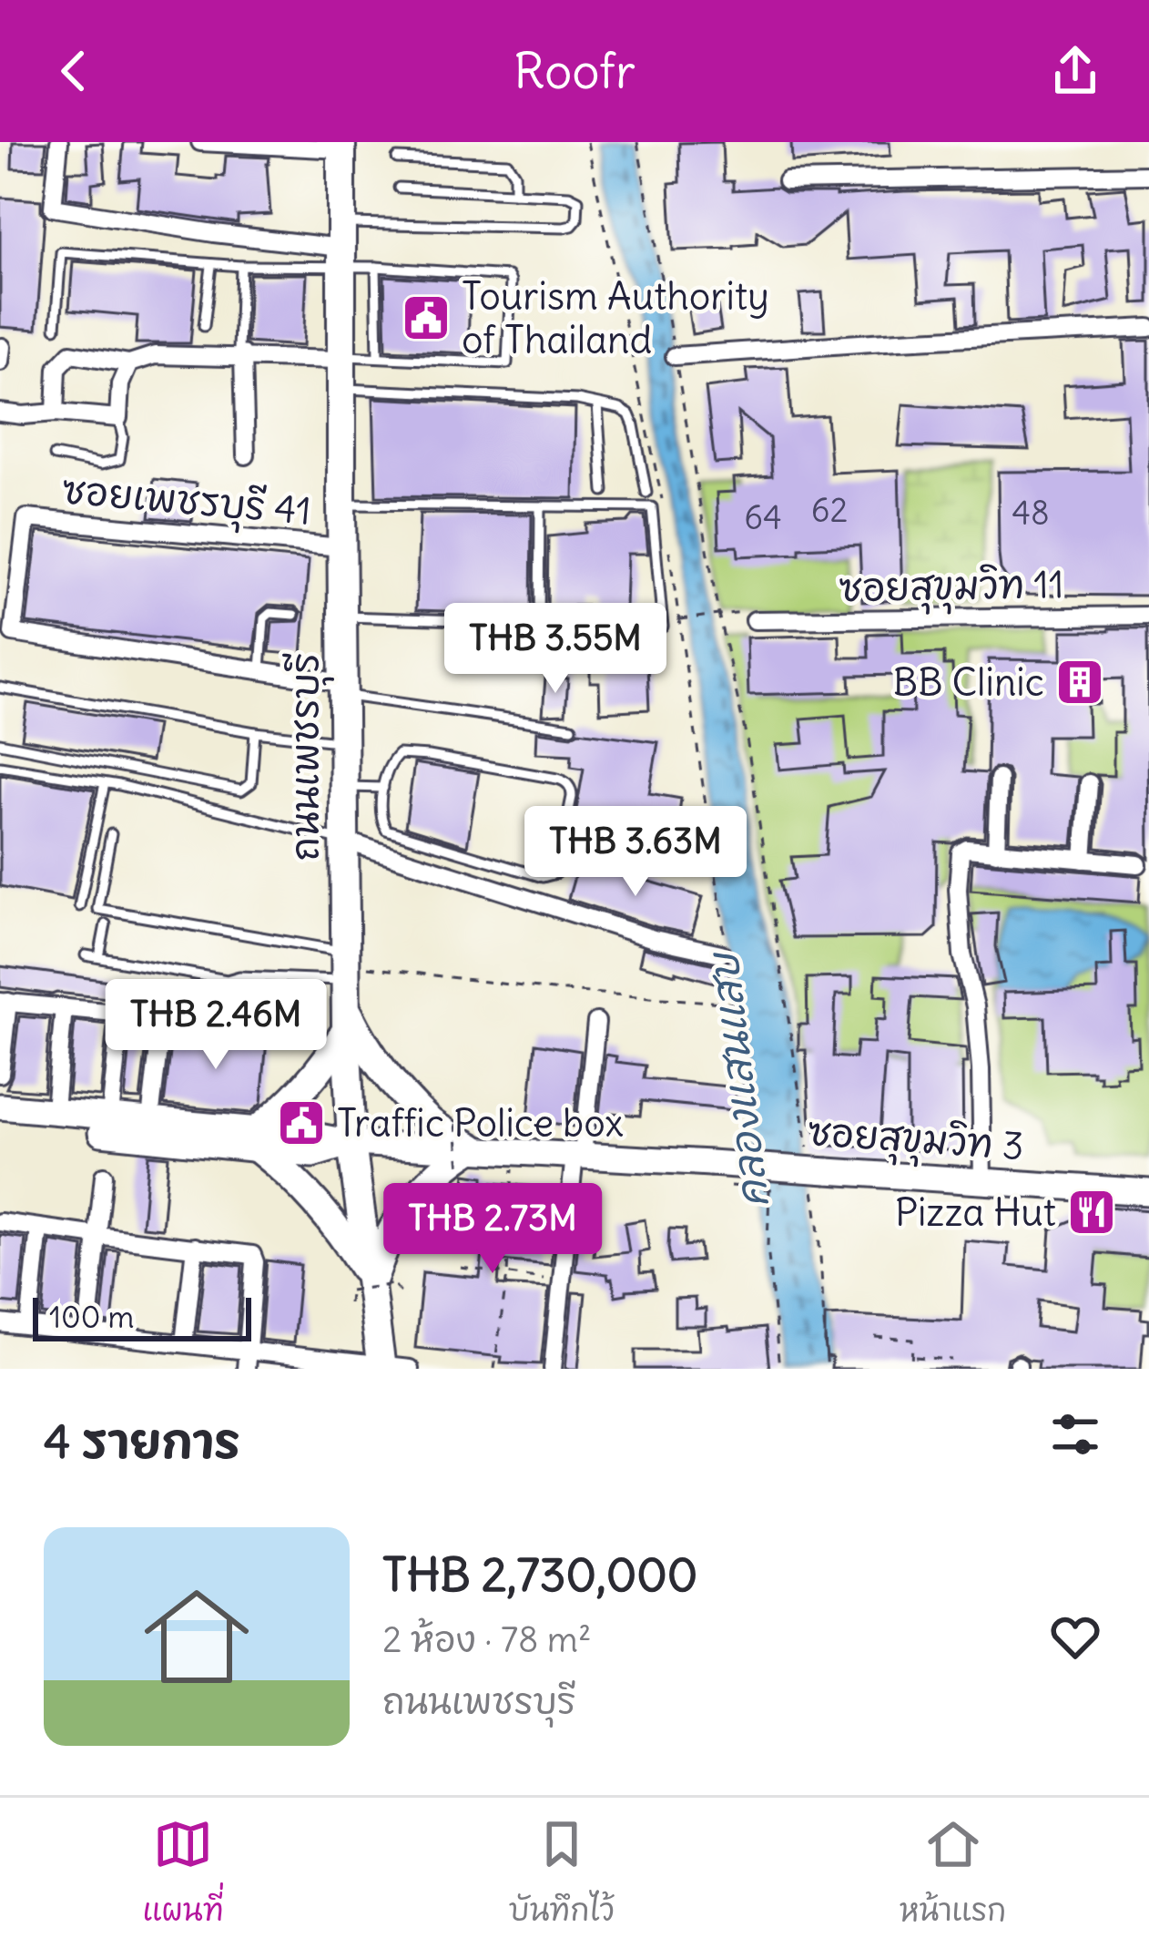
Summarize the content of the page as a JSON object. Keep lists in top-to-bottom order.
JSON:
{
  "streets": {
    "main road": ["ถนนเพชรบุรี"],
    "street": ["ซอยเพชรบุรี 41", "ซอยสุขุมวิท 11", "ซอยสุขุมวิท 3"]
  },
  "crossings": [
    ["ซอยเพชรบุรี 41", "ถนนเพชรบุรี"],
    ["ถนนเพชรบุรี", "ซอยสุขุมวิท 3"]
  ],
  "water": ["คลองแสนแสบ"],
  "places": {
    "public building": ["Tourism Authority of Thailand", "Traffic Police box"],
    "building": ["BB Clinic"],
    "restaurant": ["Pizza Hut"]
  },
  "house_numbers": ["62", "48", "64"],
  "scale_bar": "100 m",
  "page": {
    "header": "Roofr",
    "price": [
      "THB 3.55M",
      "THB 3.63M",
      "THB 2.46M",
      "THB 2.73M"
    ],
    "scale": "100 m",
    "heading": "4 รายการ",
    "list": [
      {
        "name": "THB 2,730,000",
        "note": "2 ห้อง · 78 m² · ถนนเพชรบุรี"
      }
    ],
    "tabs": ["แผนที่", "บันทึกไว้", "หน้าแรก"]
  }
}
